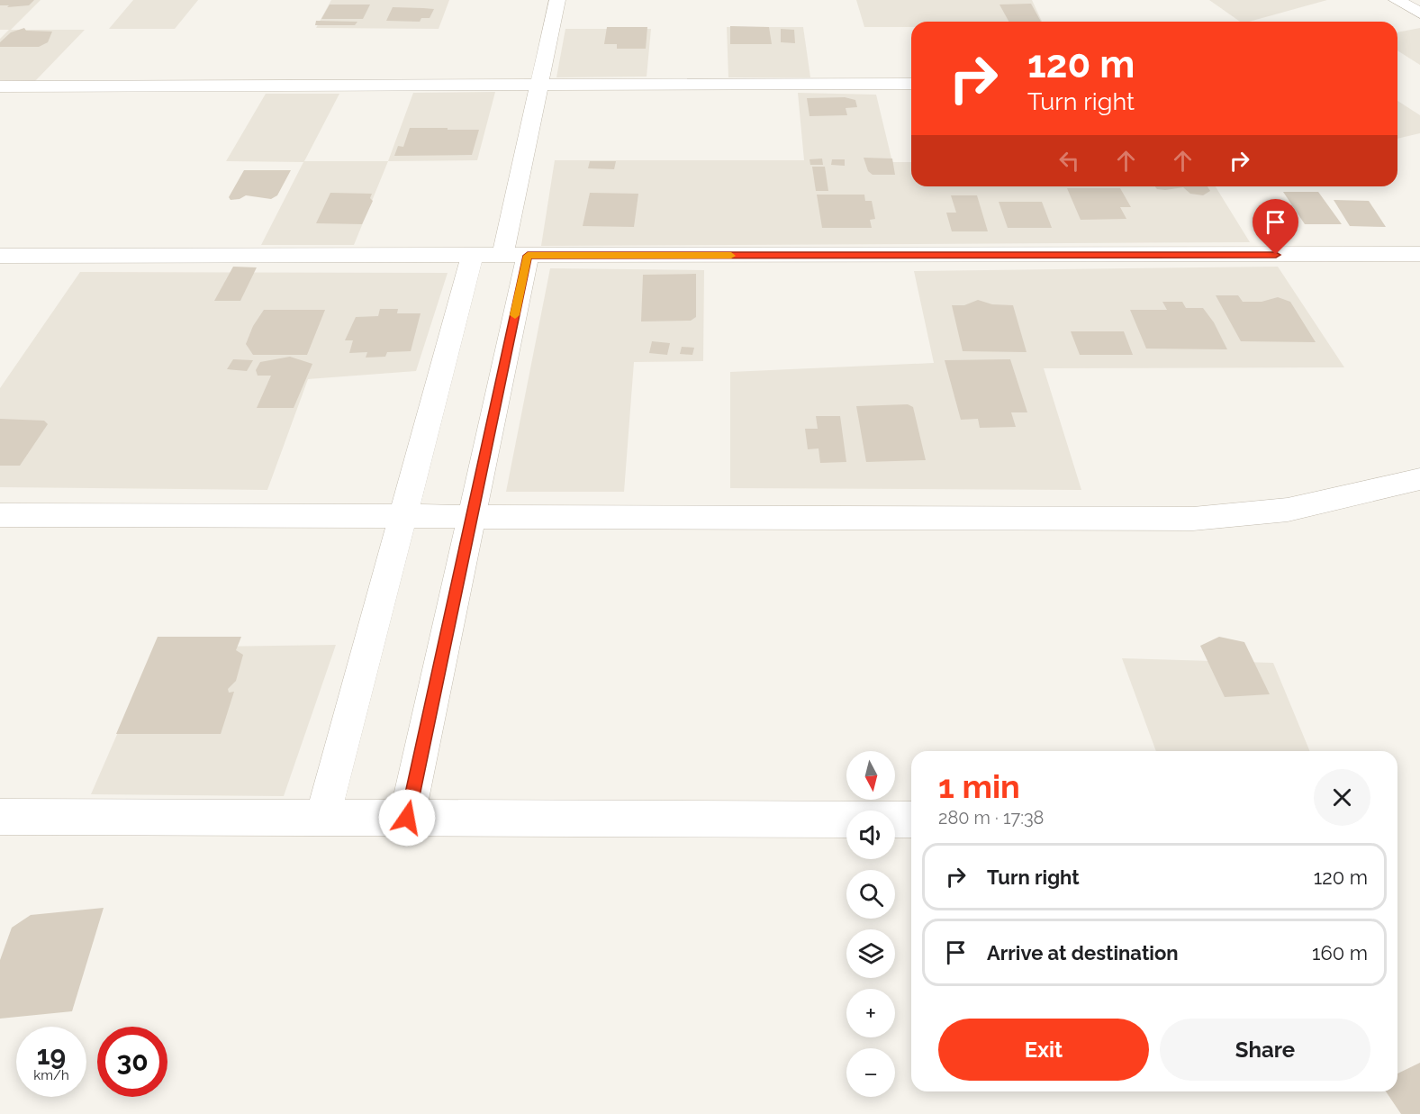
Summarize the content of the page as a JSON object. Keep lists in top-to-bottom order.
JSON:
{
  "north": "bottom",
  "page": {
    "turn": ["120 m", "Turn right"],
    "map_buttons": ["+", "−"],
    "heading": ["1 min", "280 m · 17:38"],
    "list": [
      {
        "name": "Turn right",
        "value": "120 m"
      },
      {
        "name": "Arrive at destination",
        "value": "160 m"
      }
    ],
    "buttons": ["Exit", "Share"],
    "speed": "19 km/h",
    "limit": "30"
  }
}
